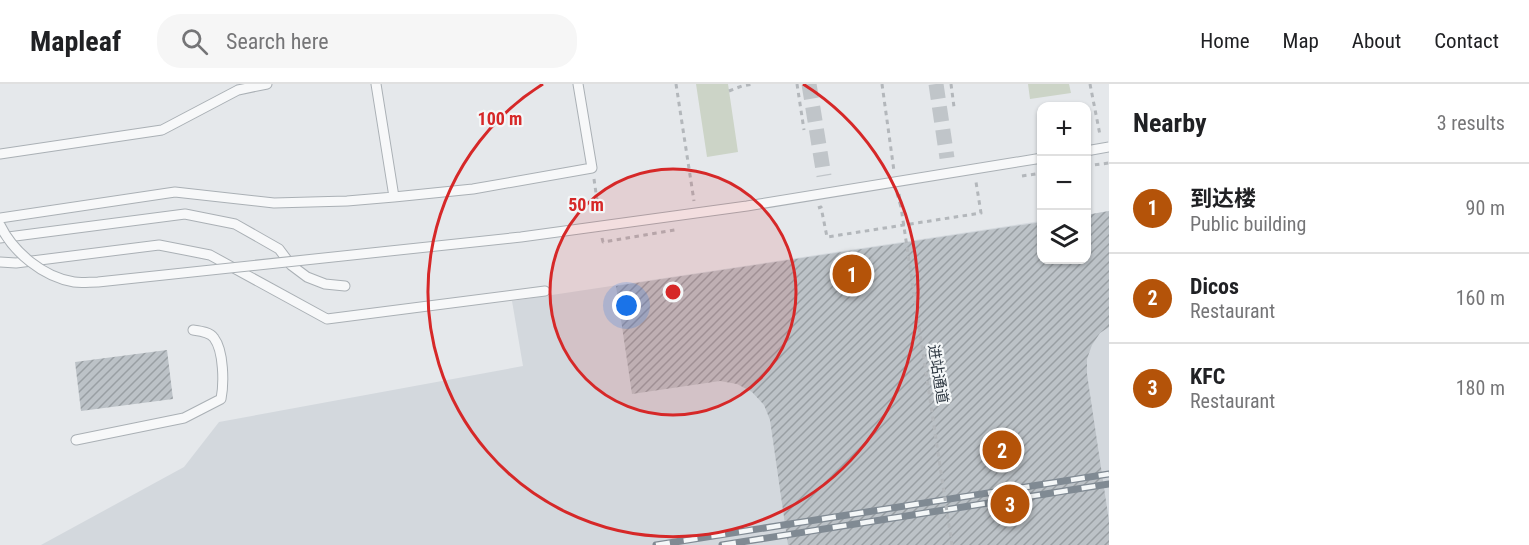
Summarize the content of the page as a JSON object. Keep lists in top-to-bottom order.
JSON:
{
  "streets": {
    "path": ["进站通道"]
  },
  "page": {
    "header": "Mapleaf",
    "search": "Search here",
    "nav": [
      "Home",
      "Map",
      "About",
      "Contact"
    ],
    "heading": ["Nearby", "3 results"],
    "map_buttons": ["+", "−"],
    "list": [
      {
        "mark": "1",
        "name": "到达楼",
        "note": "Public building",
        "value": "90 m"
      },
      {
        "mark": "2",
        "name": "Dicos",
        "note": "Restaurant",
        "value": "160 m"
      },
      {
        "mark": "3",
        "name": "KFC",
        "note": "Restaurant",
        "value": "180 m"
      }
    ],
    "pins": ["1", "2", "3"]
  },
  "rings": ["100 m", "50 m"]
}
